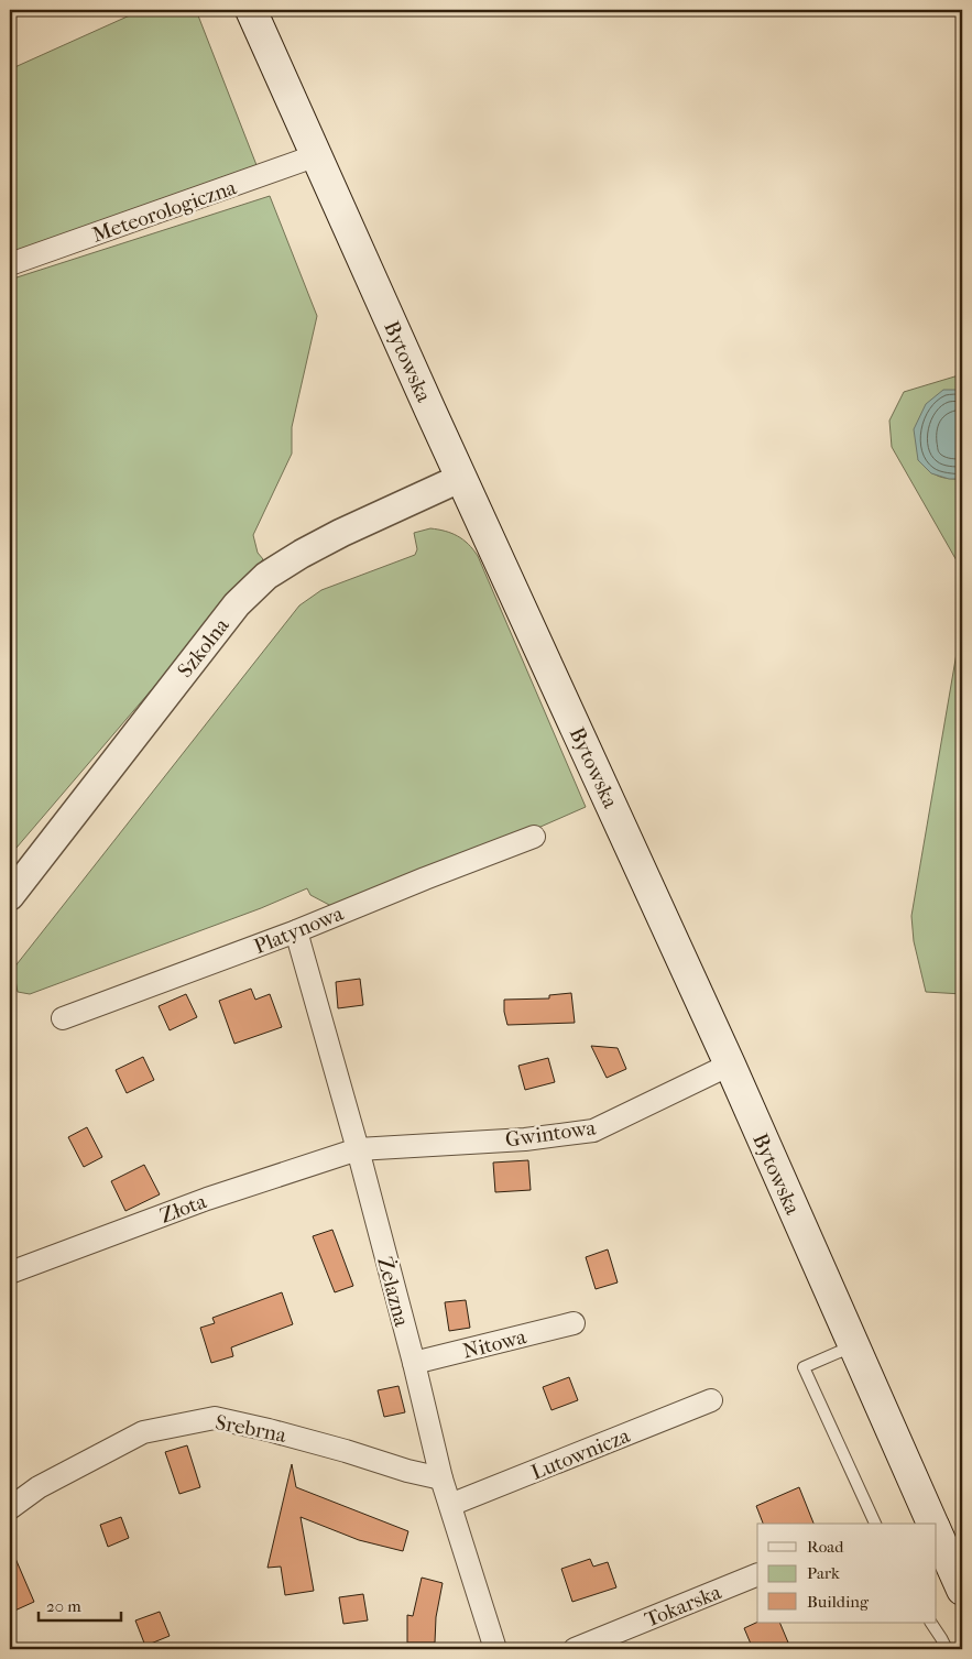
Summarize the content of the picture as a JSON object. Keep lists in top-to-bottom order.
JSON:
{
  "streets": {
    "main road": ["Bytowska"],
    "street": [
      "Meteorologiczna",
      "Szkolna",
      "Platynowa",
      "Gwintowa",
      "Złota",
      "Żelazna",
      "Nitowa",
      "Srebrna",
      "Lutownicza",
      "Tokarska"
    ]
  },
  "crossings": [
    ["Meteorologiczna", "Bytowska"],
    ["Bytowska", "Szkolna"],
    ["Bytowska", "Gwintowa"],
    ["Platynowa", "Żelazna"],
    ["Gwintowa", "Złota"],
    ["Gwintowa", "Żelazna"],
    ["Złota", "Żelazna"],
    ["Żelazna", "Nitowa"],
    ["Żelazna", "Srebrna"],
    ["Żelazna", "Lutownicza"]
  ],
  "legend": ["Road", "Park", "Building"],
  "scale_bar": "20 m"
}
